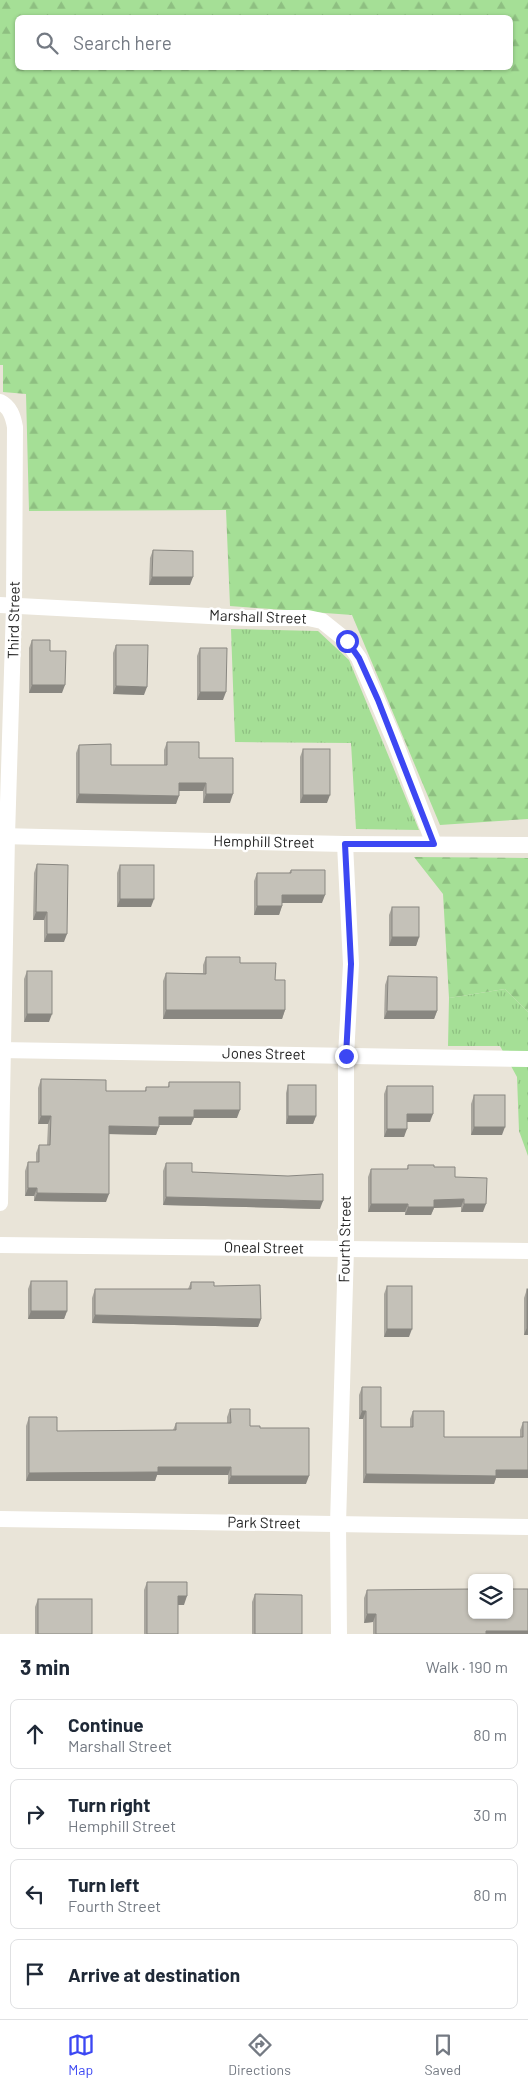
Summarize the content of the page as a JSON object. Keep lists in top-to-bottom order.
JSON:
{
  "streets": {
    "street": [
      "Marshall Street",
      "Third Street",
      "Hemphill Street",
      "Jones Street",
      "Fourth Street",
      "Oneal Street",
      "Park Street"
    ]
  },
  "crossings": [
    ["Marshall Street", "Third Street"],
    ["Marshall Street", "Hemphill Street"],
    ["Third Street", "Hemphill Street"],
    ["Third Street", "Jones Street"],
    ["Hemphill Street", "Fourth Street"],
    ["Jones Street", "Fourth Street"],
    ["Fourth Street", "Oneal Street"],
    ["Fourth Street", "Park Street"]
  ],
  "page": {
    "search": "Search here",
    "heading": ["3 min", "Walk · 190 m"],
    "list": [
      ["Continue", "Marshall Street", "80 m"],
      ["Turn right", "Hemphill Street", "30 m"],
      ["Turn left", "Fourth Street", "80 m"],
      "Arrive at destination"
    ],
    "nav": ["Map", "Directions", "Saved"]
  }
}
